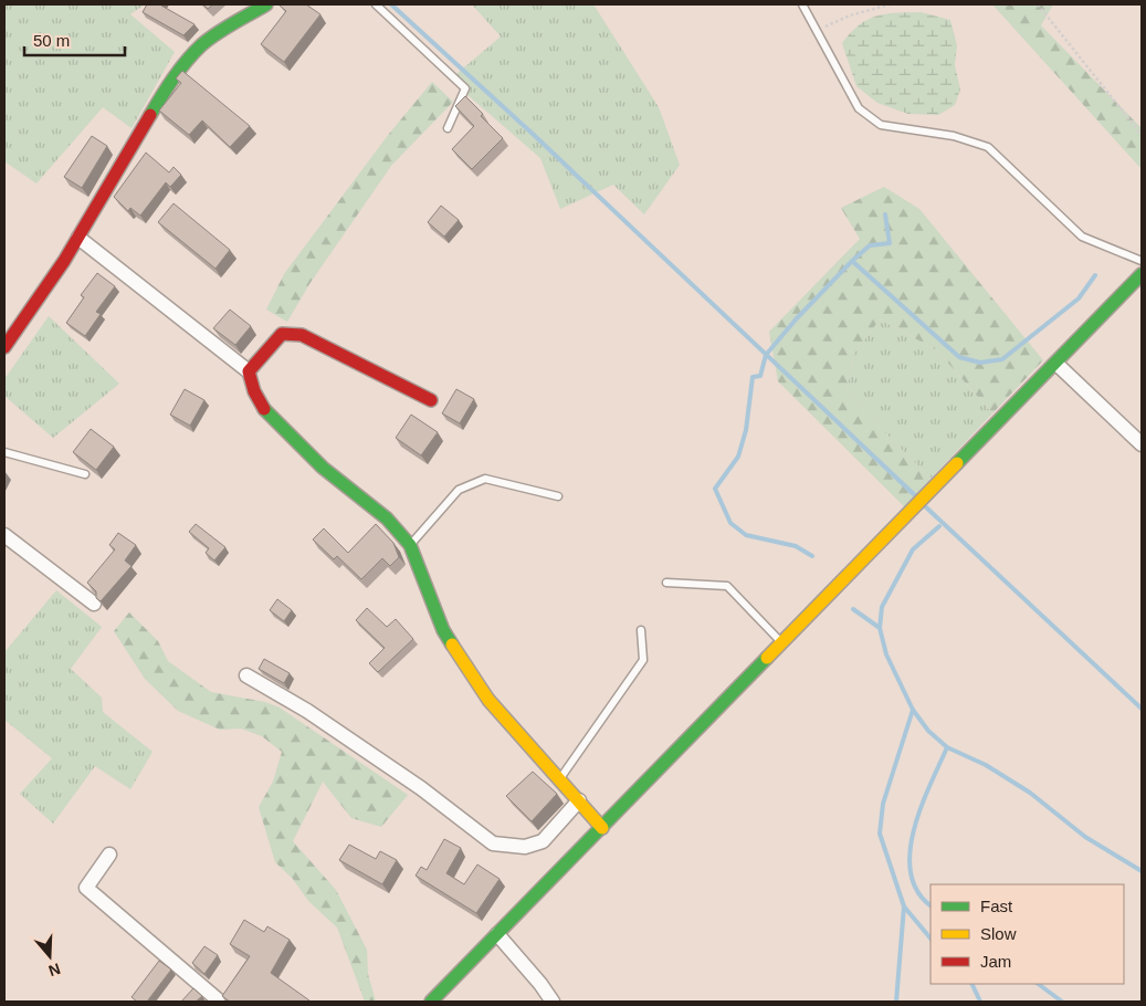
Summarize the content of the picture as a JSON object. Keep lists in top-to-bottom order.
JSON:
{
  "legend": ["Fast", "Slow", "Jam"],
  "scale_bar": "50 m",
  "north": "bottom"
}
